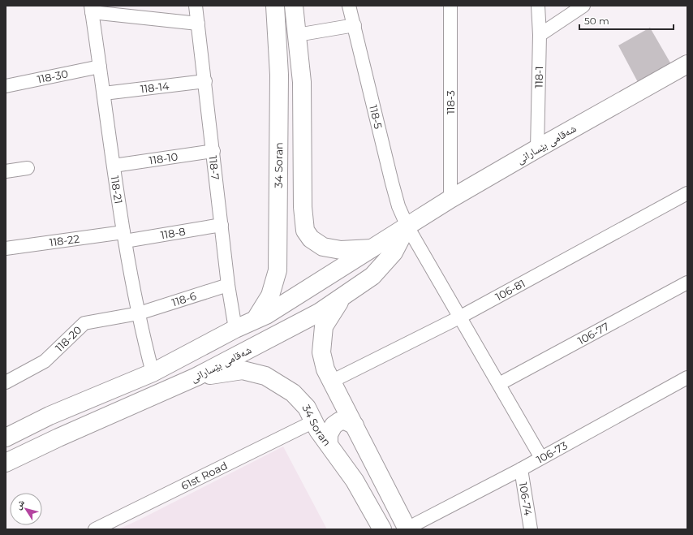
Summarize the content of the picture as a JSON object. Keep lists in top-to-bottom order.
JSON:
{
  "streets": {
    "main road": ["شەقامی بێسارانی", "34 Soran"],
    "street": [
      "118-30",
      "118-1",
      "118-14",
      "118-3",
      "118-5",
      "118-10",
      "118-7",
      "118-21",
      "118-8",
      "118-22",
      "106-81",
      "118-6",
      "106-77",
      "118-20",
      "106-73",
      "61st Road",
      "106-74"
    ]
  },
  "crossings": [
    ["118-30", "118-21"],
    ["118-1", "شەقامی بێسارانی"],
    ["118-14", "118-7"],
    ["118-14", "118-21"],
    ["118-3", "شەقامی بێسارانی"],
    ["118-5", "شەقامی بێسارانی"],
    ["118-5", "106-81"],
    ["118-5", "106-77"],
    ["118-5", "106-73"],
    ["شەقامی بێسارانی", "34 Soran"],
    ["شەقامی بێسارانی", "118-7"],
    ["شەقامی بێسارانی", "118-21"],
    ["118-10", "118-7"],
    ["118-10", "118-21"],
    ["34 Soran", "61st Road"],
    ["118-7", "118-8"],
    ["118-7", "118-6"],
    ["118-21", "118-8"],
    ["118-21", "118-22"],
    ["118-21", "118-6"],
    ["118-21", "118-20"],
    ["118-8", "118-22"],
    ["118-6", "118-20"],
    ["106-73", "106-74"]
  ],
  "scale_bar": "50 m",
  "north": "top left"
}
